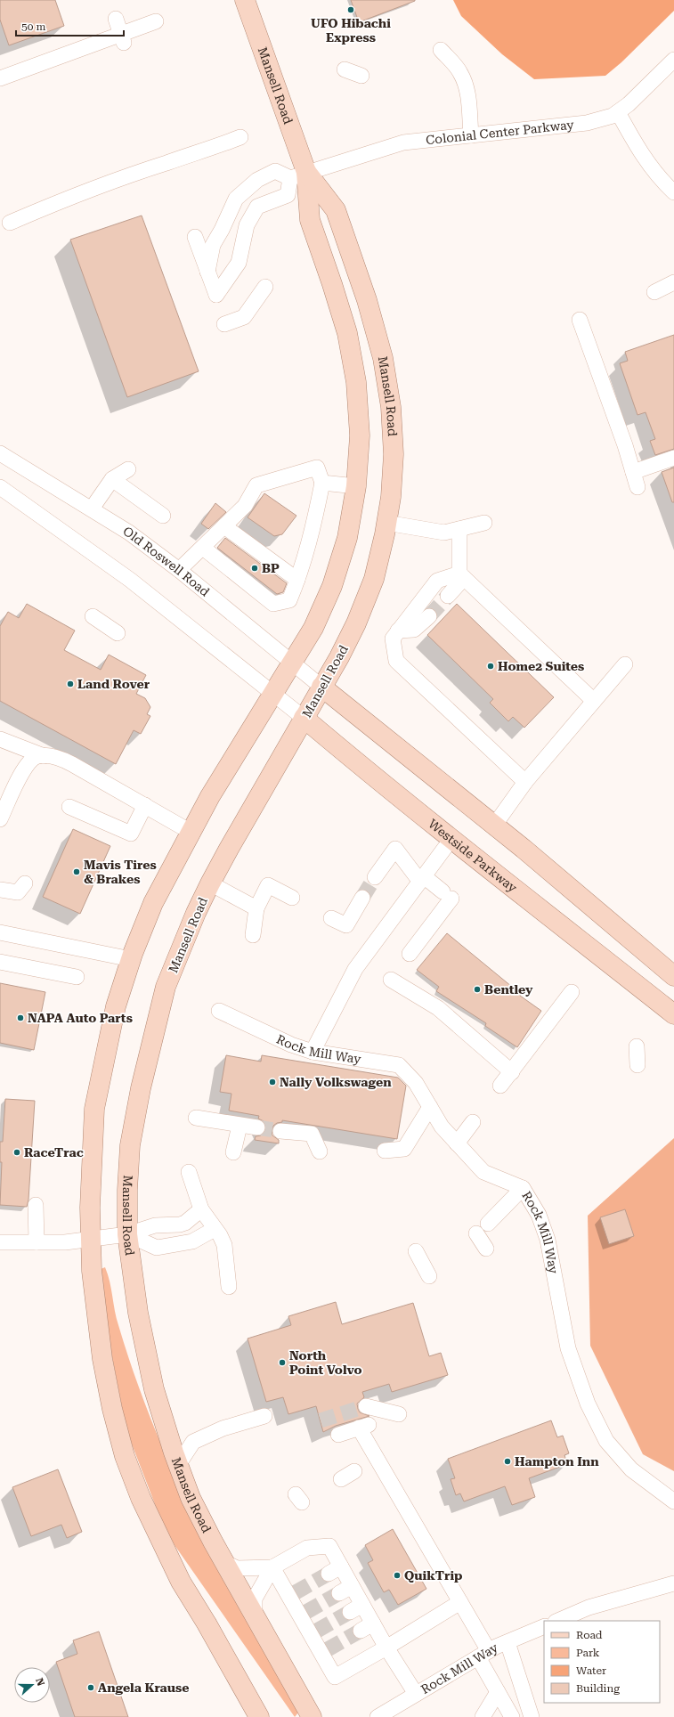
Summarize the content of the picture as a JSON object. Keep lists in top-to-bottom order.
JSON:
{
  "streets": {
    "main road": ["Mansell Road", "Westside Parkway"],
    "street": ["Colonial Center Parkway", "Old Roswell Road", "Rock Mill Way"]
  },
  "crossings": [
    ["Mansell Road", "Colonial Center Parkway"],
    ["Mansell Road", "Old Roswell Road"],
    ["Mansell Road", "Westside Parkway"]
  ],
  "places": [
    "UFO Hibachi Express",
    "BP",
    "Home2 Suites",
    "Land Rover",
    "Mavis Tires & Brakes",
    "Bentley",
    "NAPA Auto Parts",
    "Nally Volkswagen",
    "RaceTrac",
    "North Point Volvo",
    "Hampton Inn",
    "QuikTrip",
    "Angela Krause"
  ],
  "legend": [
    "Road",
    "Park",
    "Water",
    "Building"
  ],
  "scale_bar": "50 m",
  "north": "right"
}
